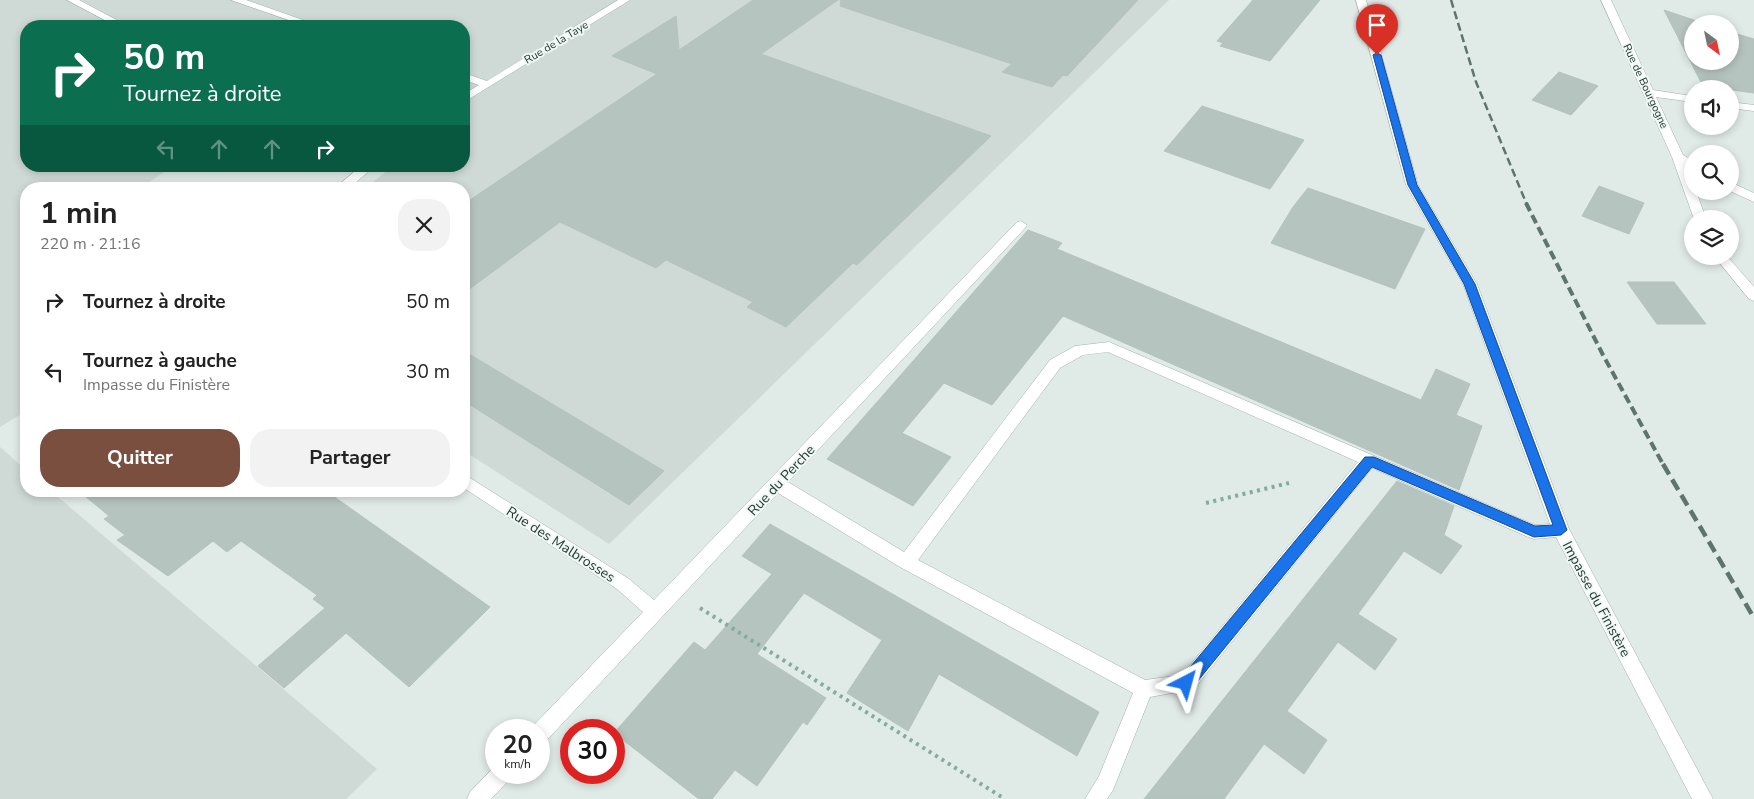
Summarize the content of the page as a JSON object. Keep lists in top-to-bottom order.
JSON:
{
  "streets": {
    "street": [
      "Rue de la Taye",
      "Rue de Bourgogne",
      "Rue du Perche",
      "Rue des Malbrosses",
      "Impasse du Finistère"
    ]
  },
  "crossings": [
    ["Rue du Perche", "Rue des Malbrosses"]
  ],
  "north": "bottom right",
  "page": {
    "turn": ["50 m", "Tournez à droite"],
    "heading": ["1 min", "220 m · 21:16"],
    "list": [
      {
        "name": "Tournez à droite",
        "value": "50 m"
      },
      {
        "name": "Tournez à gauche",
        "note": "Impasse du Finistère",
        "value": "30 m"
      }
    ],
    "buttons": ["Quitter", "Partager"],
    "speed": "20 km/h",
    "limit": "30"
  }
}
